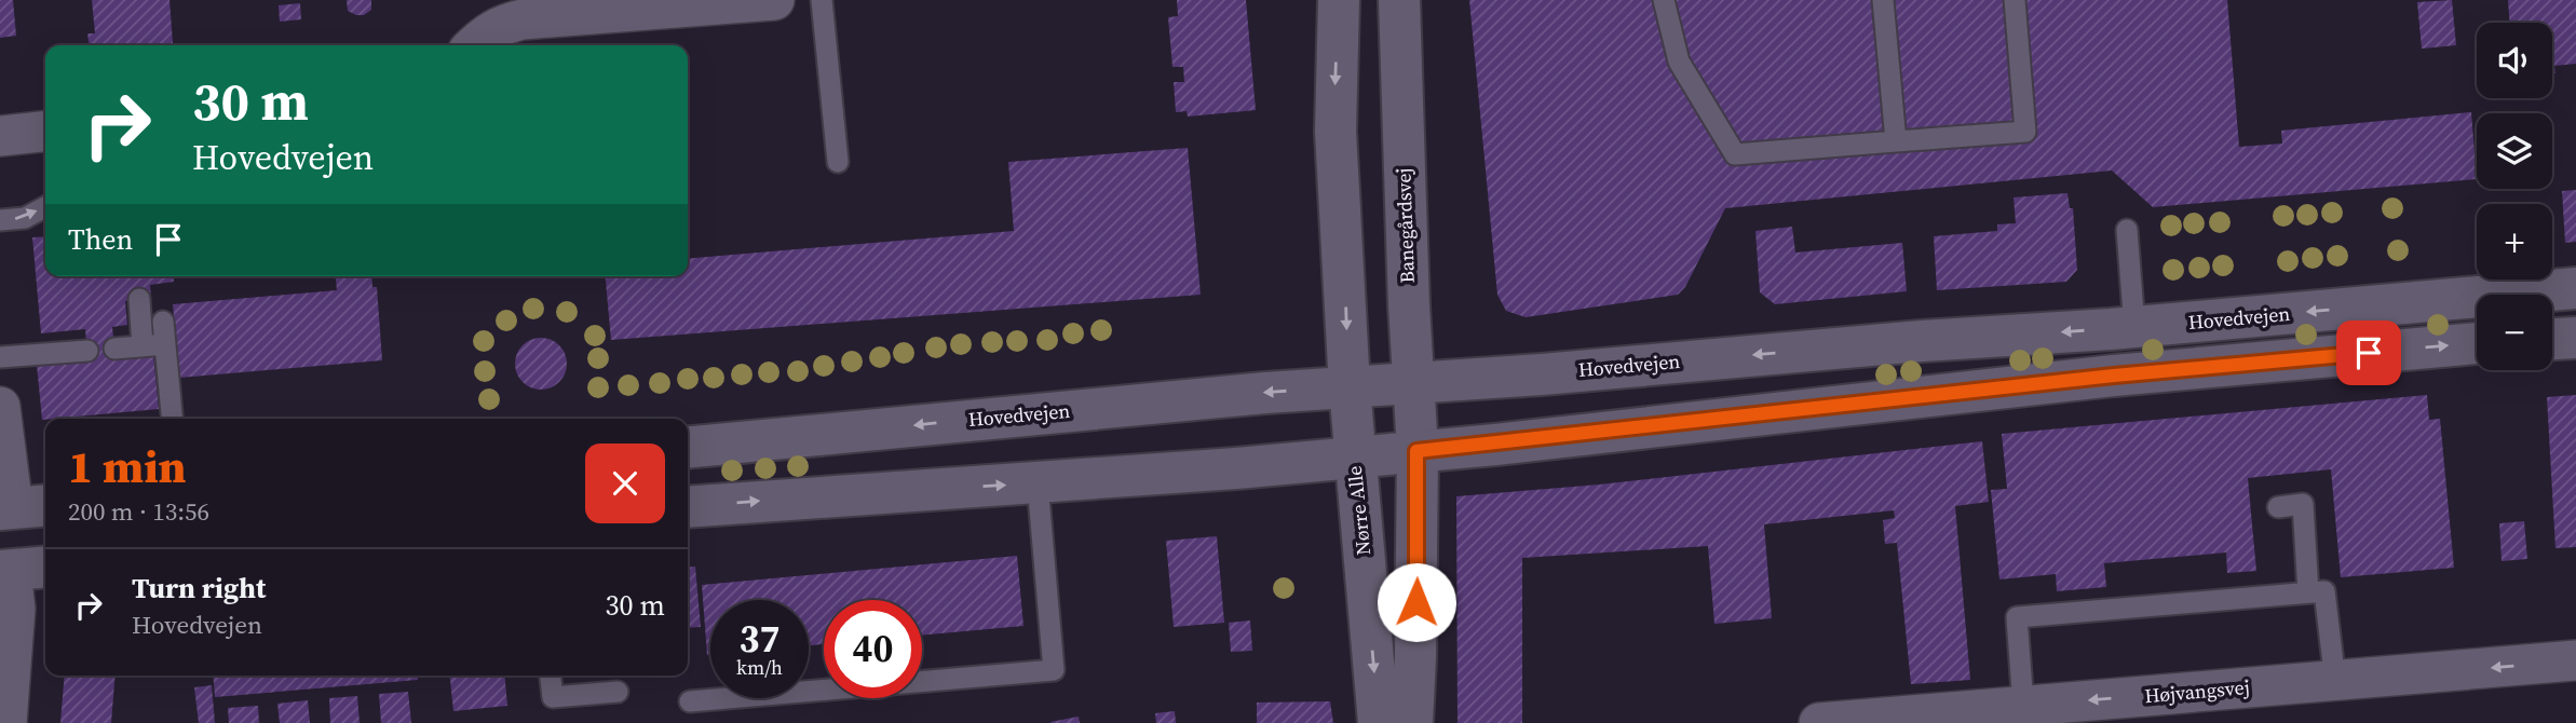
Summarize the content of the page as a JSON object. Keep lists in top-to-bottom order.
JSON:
{
  "streets": {
    "main road": ["Banegårdsvej", "Hovedvejen", "Nørre Alle"],
    "street": ["Højvangsvej"]
  },
  "crossings": [
    ["Banegårdsvej", "Hovedvejen"],
    ["Hovedvejen", "Nørre Alle"]
  ],
  "one_way": ["Højvangsvej"],
  "page": {
    "map_buttons": ["+", "−"],
    "turn": ["30 m", "Hovedvejen"],
    "then": "Then",
    "heading": ["1 min", "200 m · 13:56"],
    "list": [
      {
        "name": "Turn right",
        "note": "Hovedvejen",
        "value": "30 m"
      }
    ],
    "speed": "37 km/h",
    "limit": "40"
  }
}
